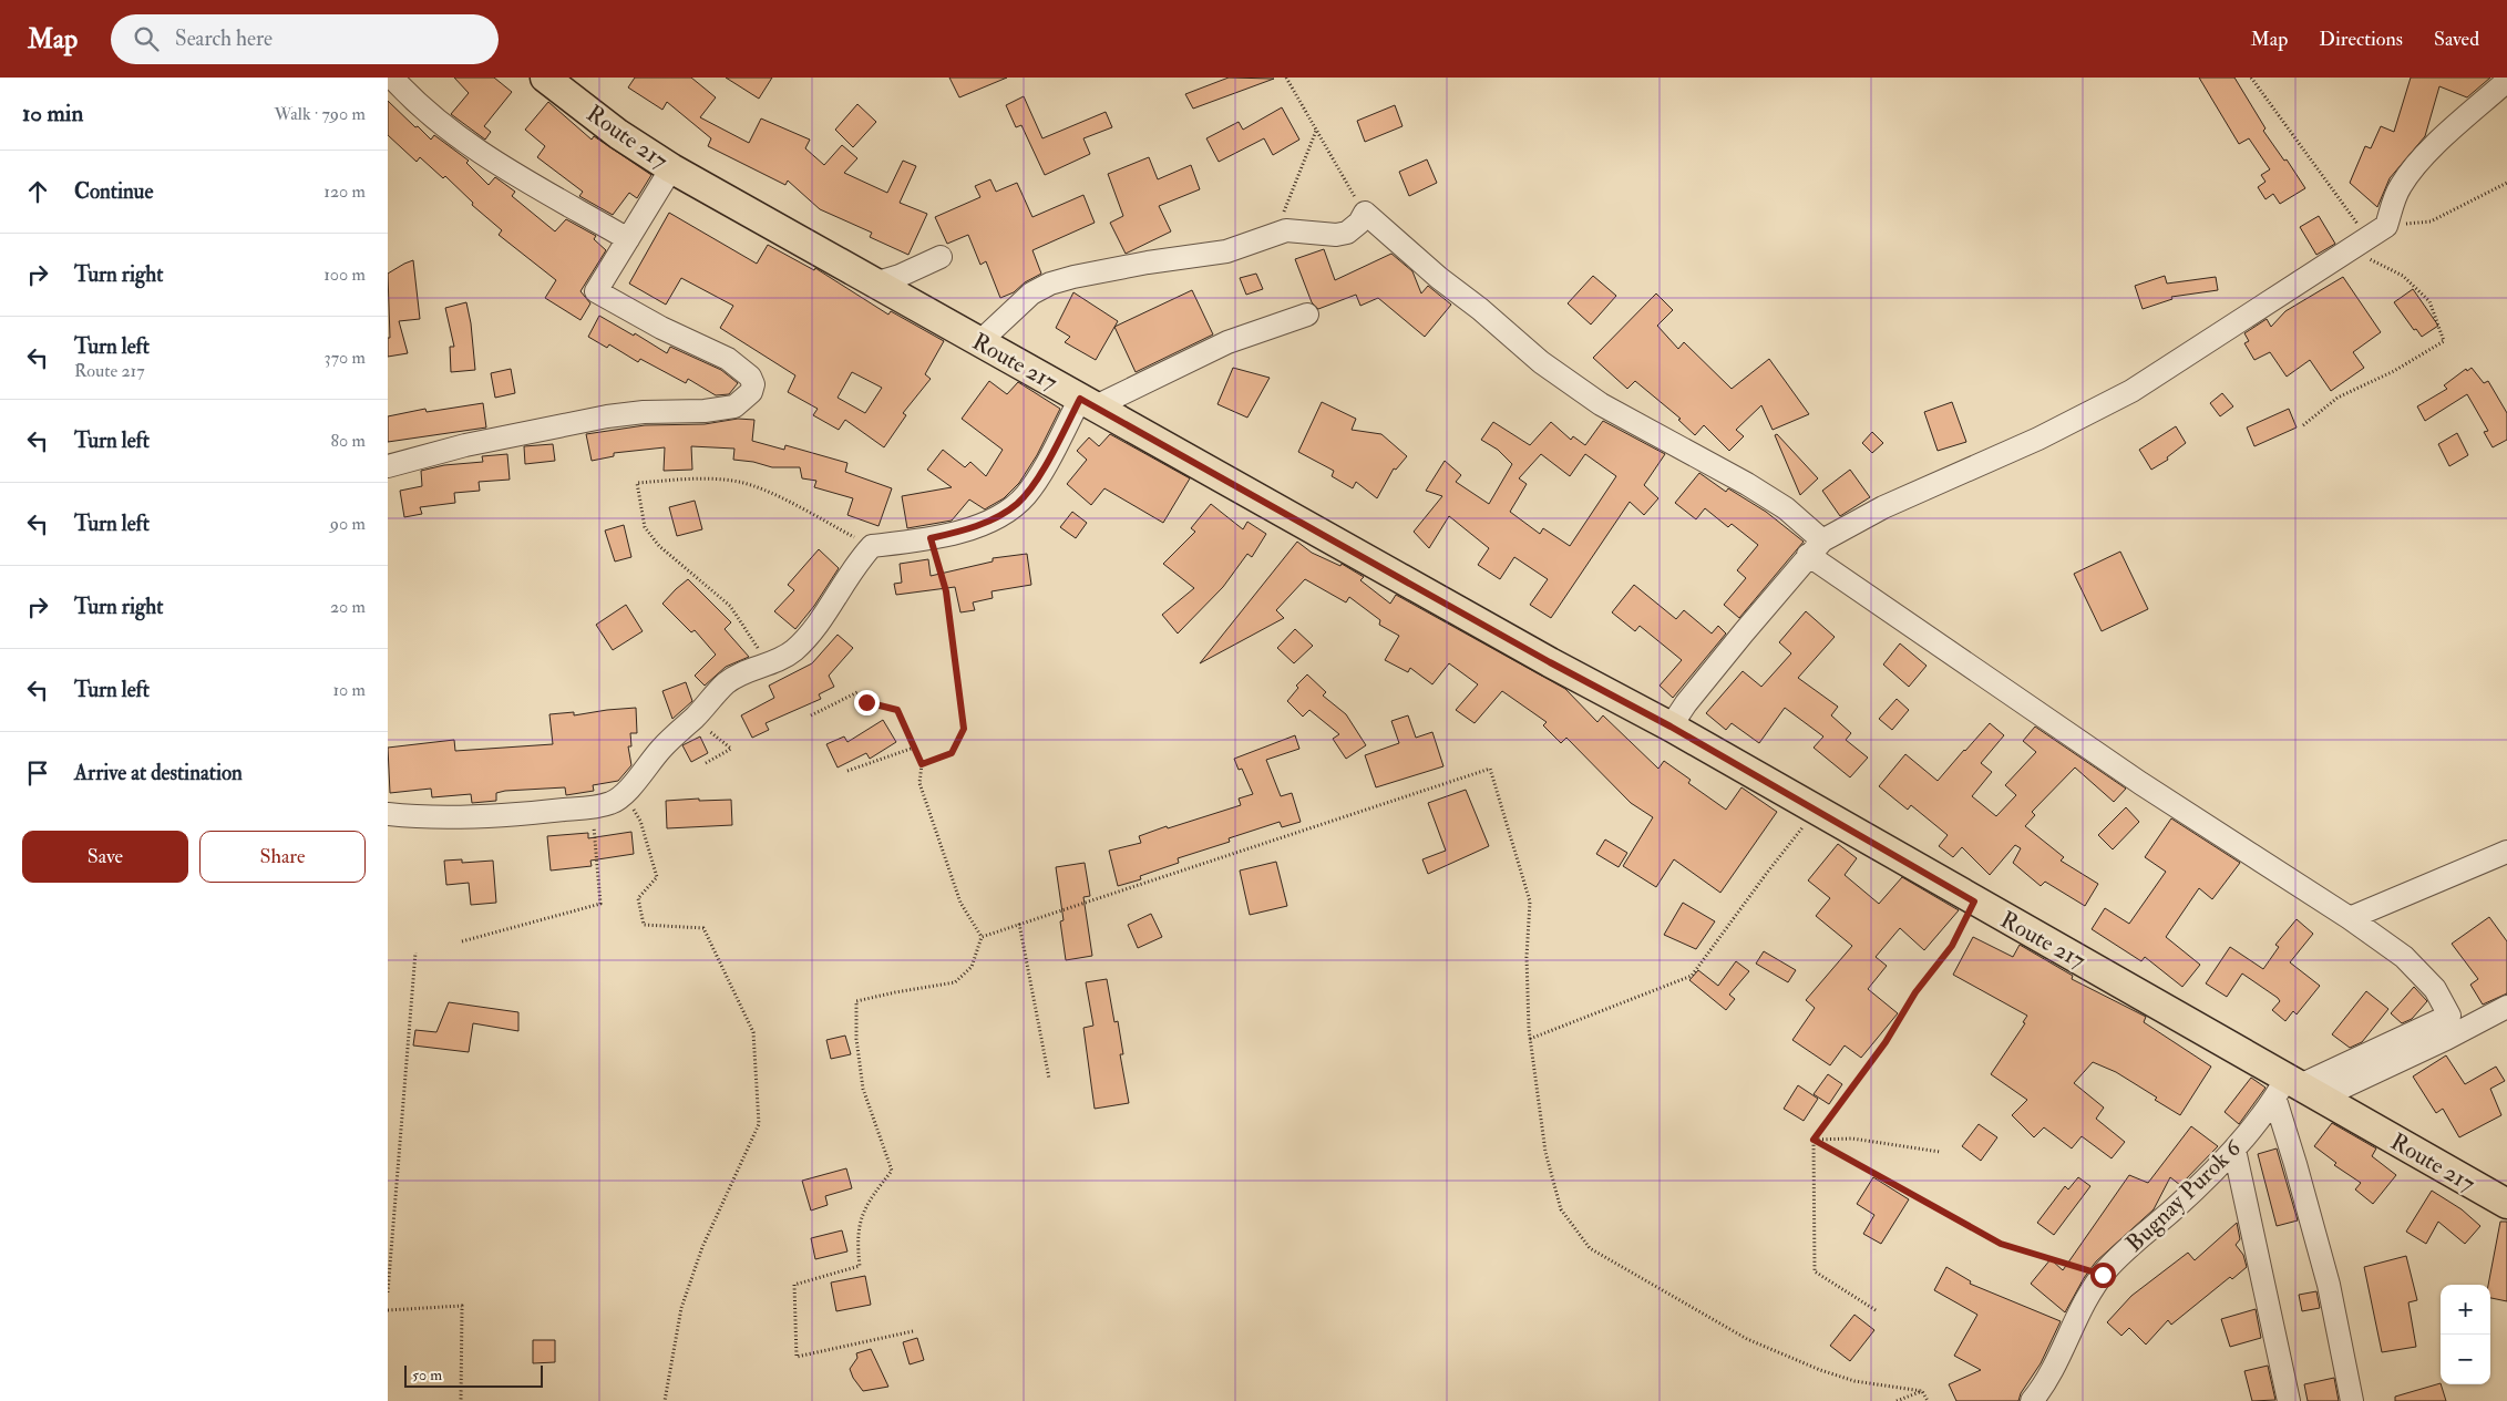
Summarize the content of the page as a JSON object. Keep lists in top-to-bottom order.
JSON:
{
  "streets": {
    "main road": ["Route 217"],
    "street": ["Bugnay Purok 6"]
  },
  "crossings": [
    ["Route 217", "Bugnay Purok 6"]
  ],
  "scale_bar": "50 m",
  "page": {
    "header": "Map",
    "search": "Search here",
    "nav": ["Map", "Directions", "Saved"],
    "heading": ["10 min", "Walk · 790 m"],
    "list": [
      ["Continue", "120 m"],
      ["Turn right", "100 m"],
      ["Turn left", "Route 217", "370 m"],
      ["Turn left", "80 m"],
      ["Turn left", "90 m"],
      ["Turn right", "20 m"],
      ["Turn left", "10 m"],
      "Arrive at destination"
    ],
    "buttons": ["Save", "Share"],
    "map_buttons": ["+", "−"],
    "scale": "50 m"
  }
}
